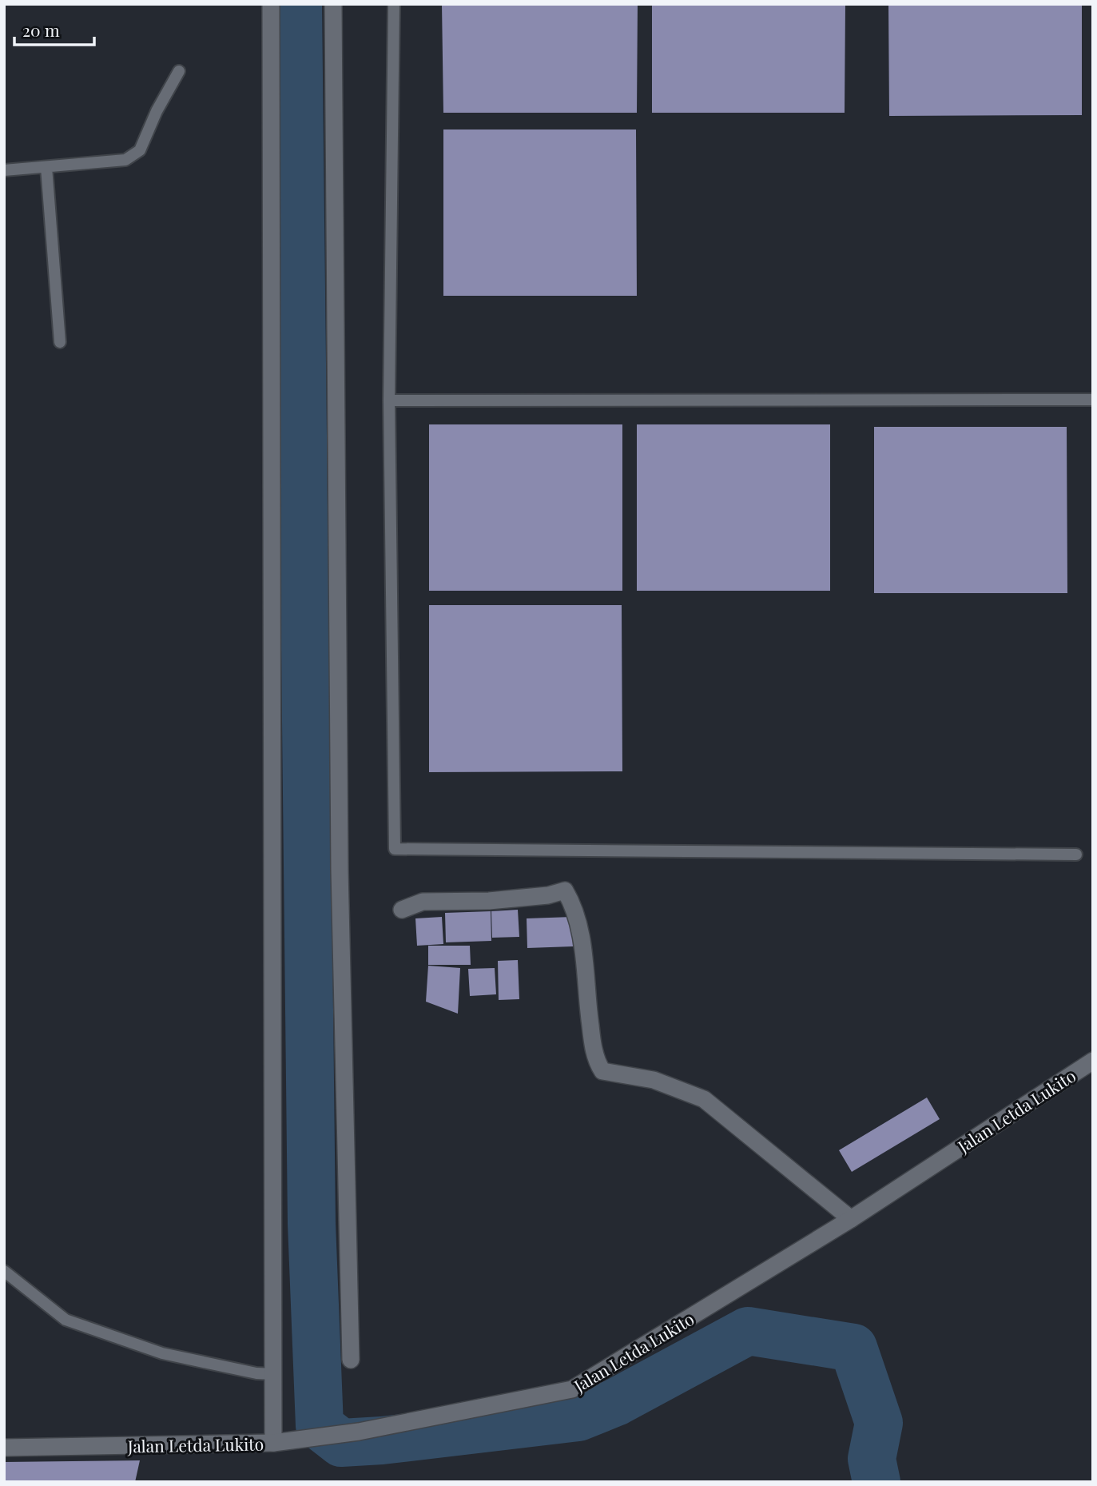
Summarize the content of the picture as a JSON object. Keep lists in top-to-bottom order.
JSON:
{
  "streets": {
    "street": ["Jalan Letda Lukito"]
  },
  "scale_bar": "20 m"
}
